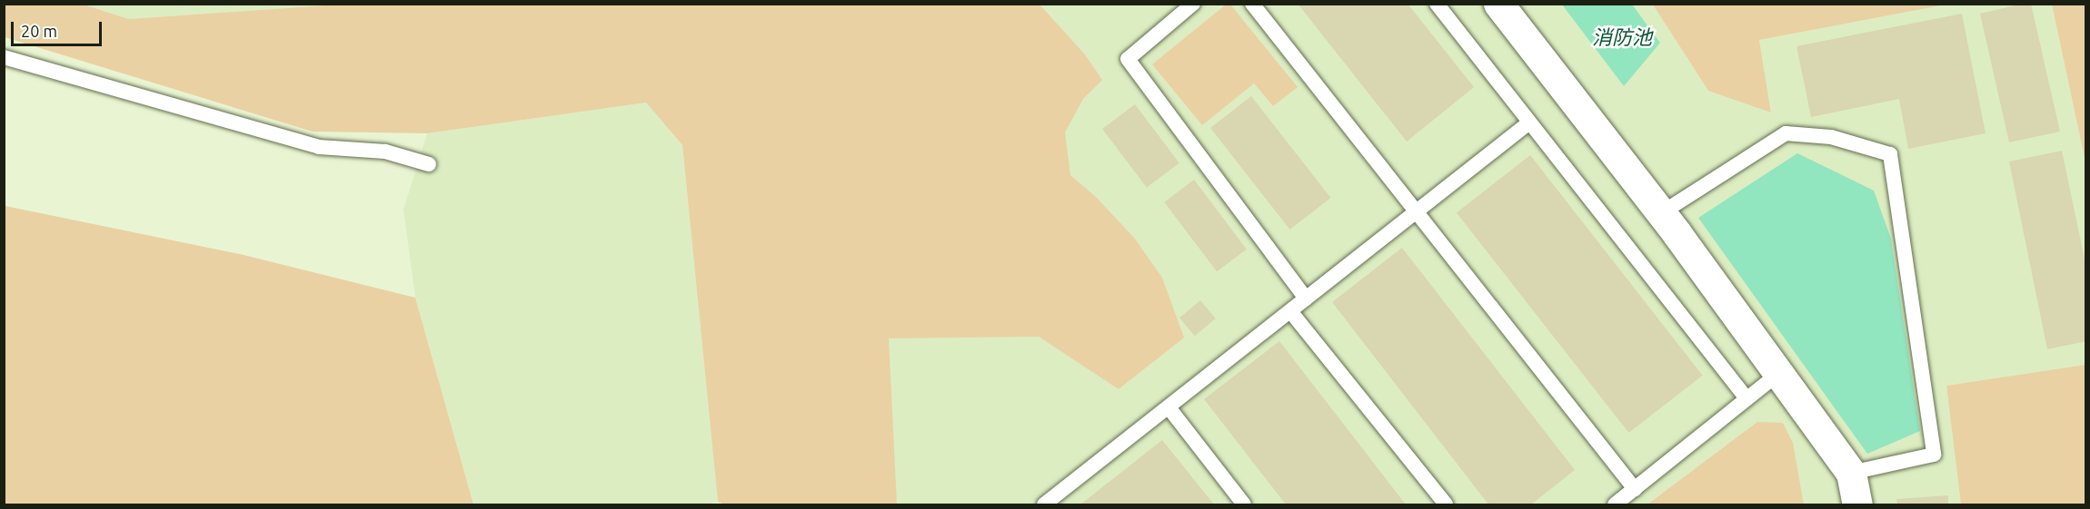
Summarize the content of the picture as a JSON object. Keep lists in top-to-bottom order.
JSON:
{
  "water": ["消防池"],
  "scale_bar": "20 m"
}
